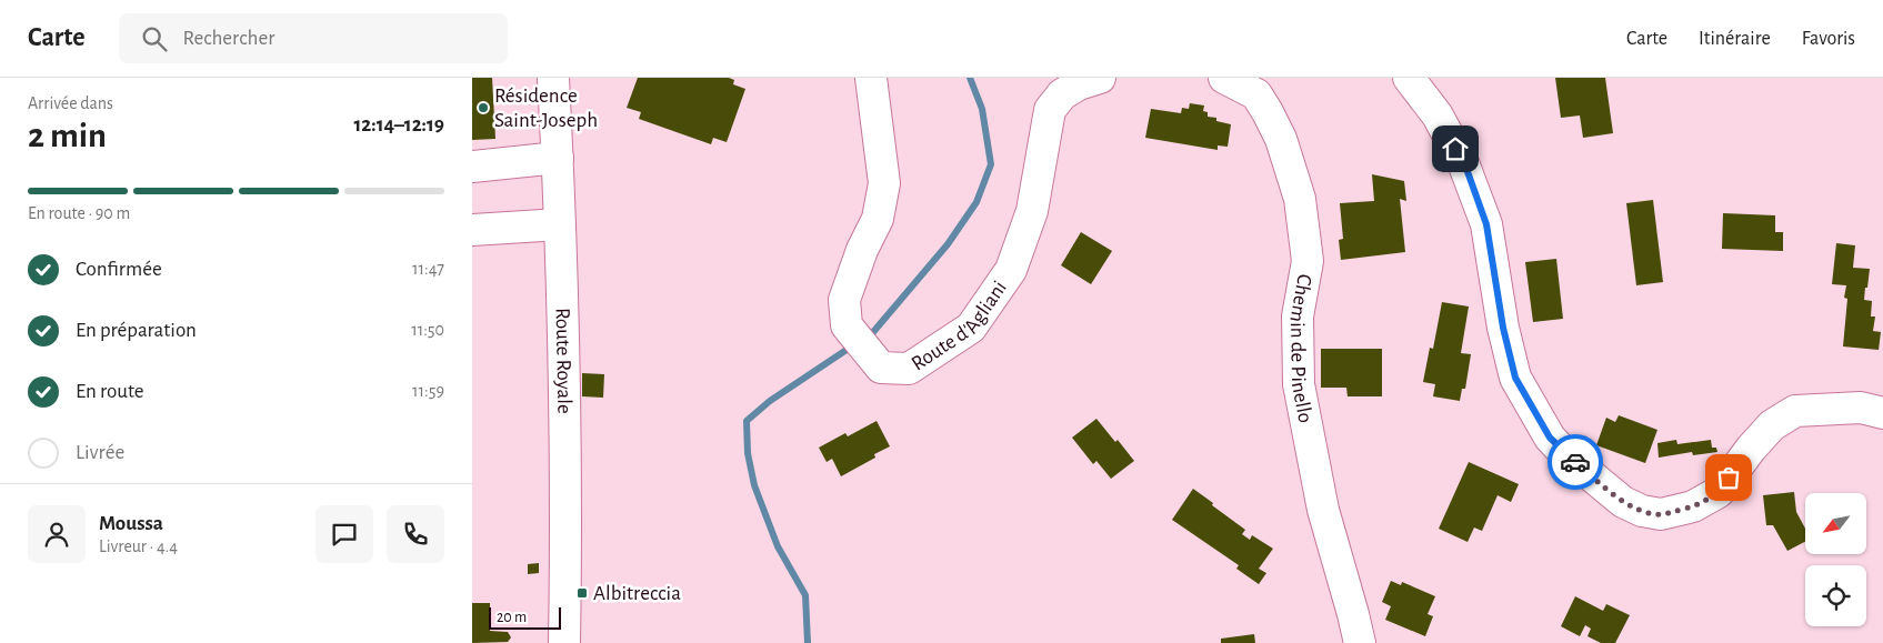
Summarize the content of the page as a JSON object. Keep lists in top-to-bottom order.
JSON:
{
  "streets": {
    "street": ["Route d'Agliani", "Chemin de Pinello", "Route Royale"]
  },
  "places": {
    "other": ["Résidence Saint-Joseph"],
    "transit": ["Albitreccia"]
  },
  "scale_bar": "20 m",
  "north": "bottom left",
  "page": {
    "header": "Carte",
    "search": "Rechercher",
    "nav": ["Carte", "Itinéraire", "Favoris"],
    "heading": ["2 min", "Arrivée dans", "12:14–12:19"],
    "panel": ["Moussa", "Livreur · 4.4"],
    "bar": "En route · 90 m",
    "list": [
      ["Confirmée", "11:47"],
      ["En préparation", "11:50"],
      ["En route", "11:59"],
      "Livrée"
    ],
    "scale": "20 m"
  }
}
